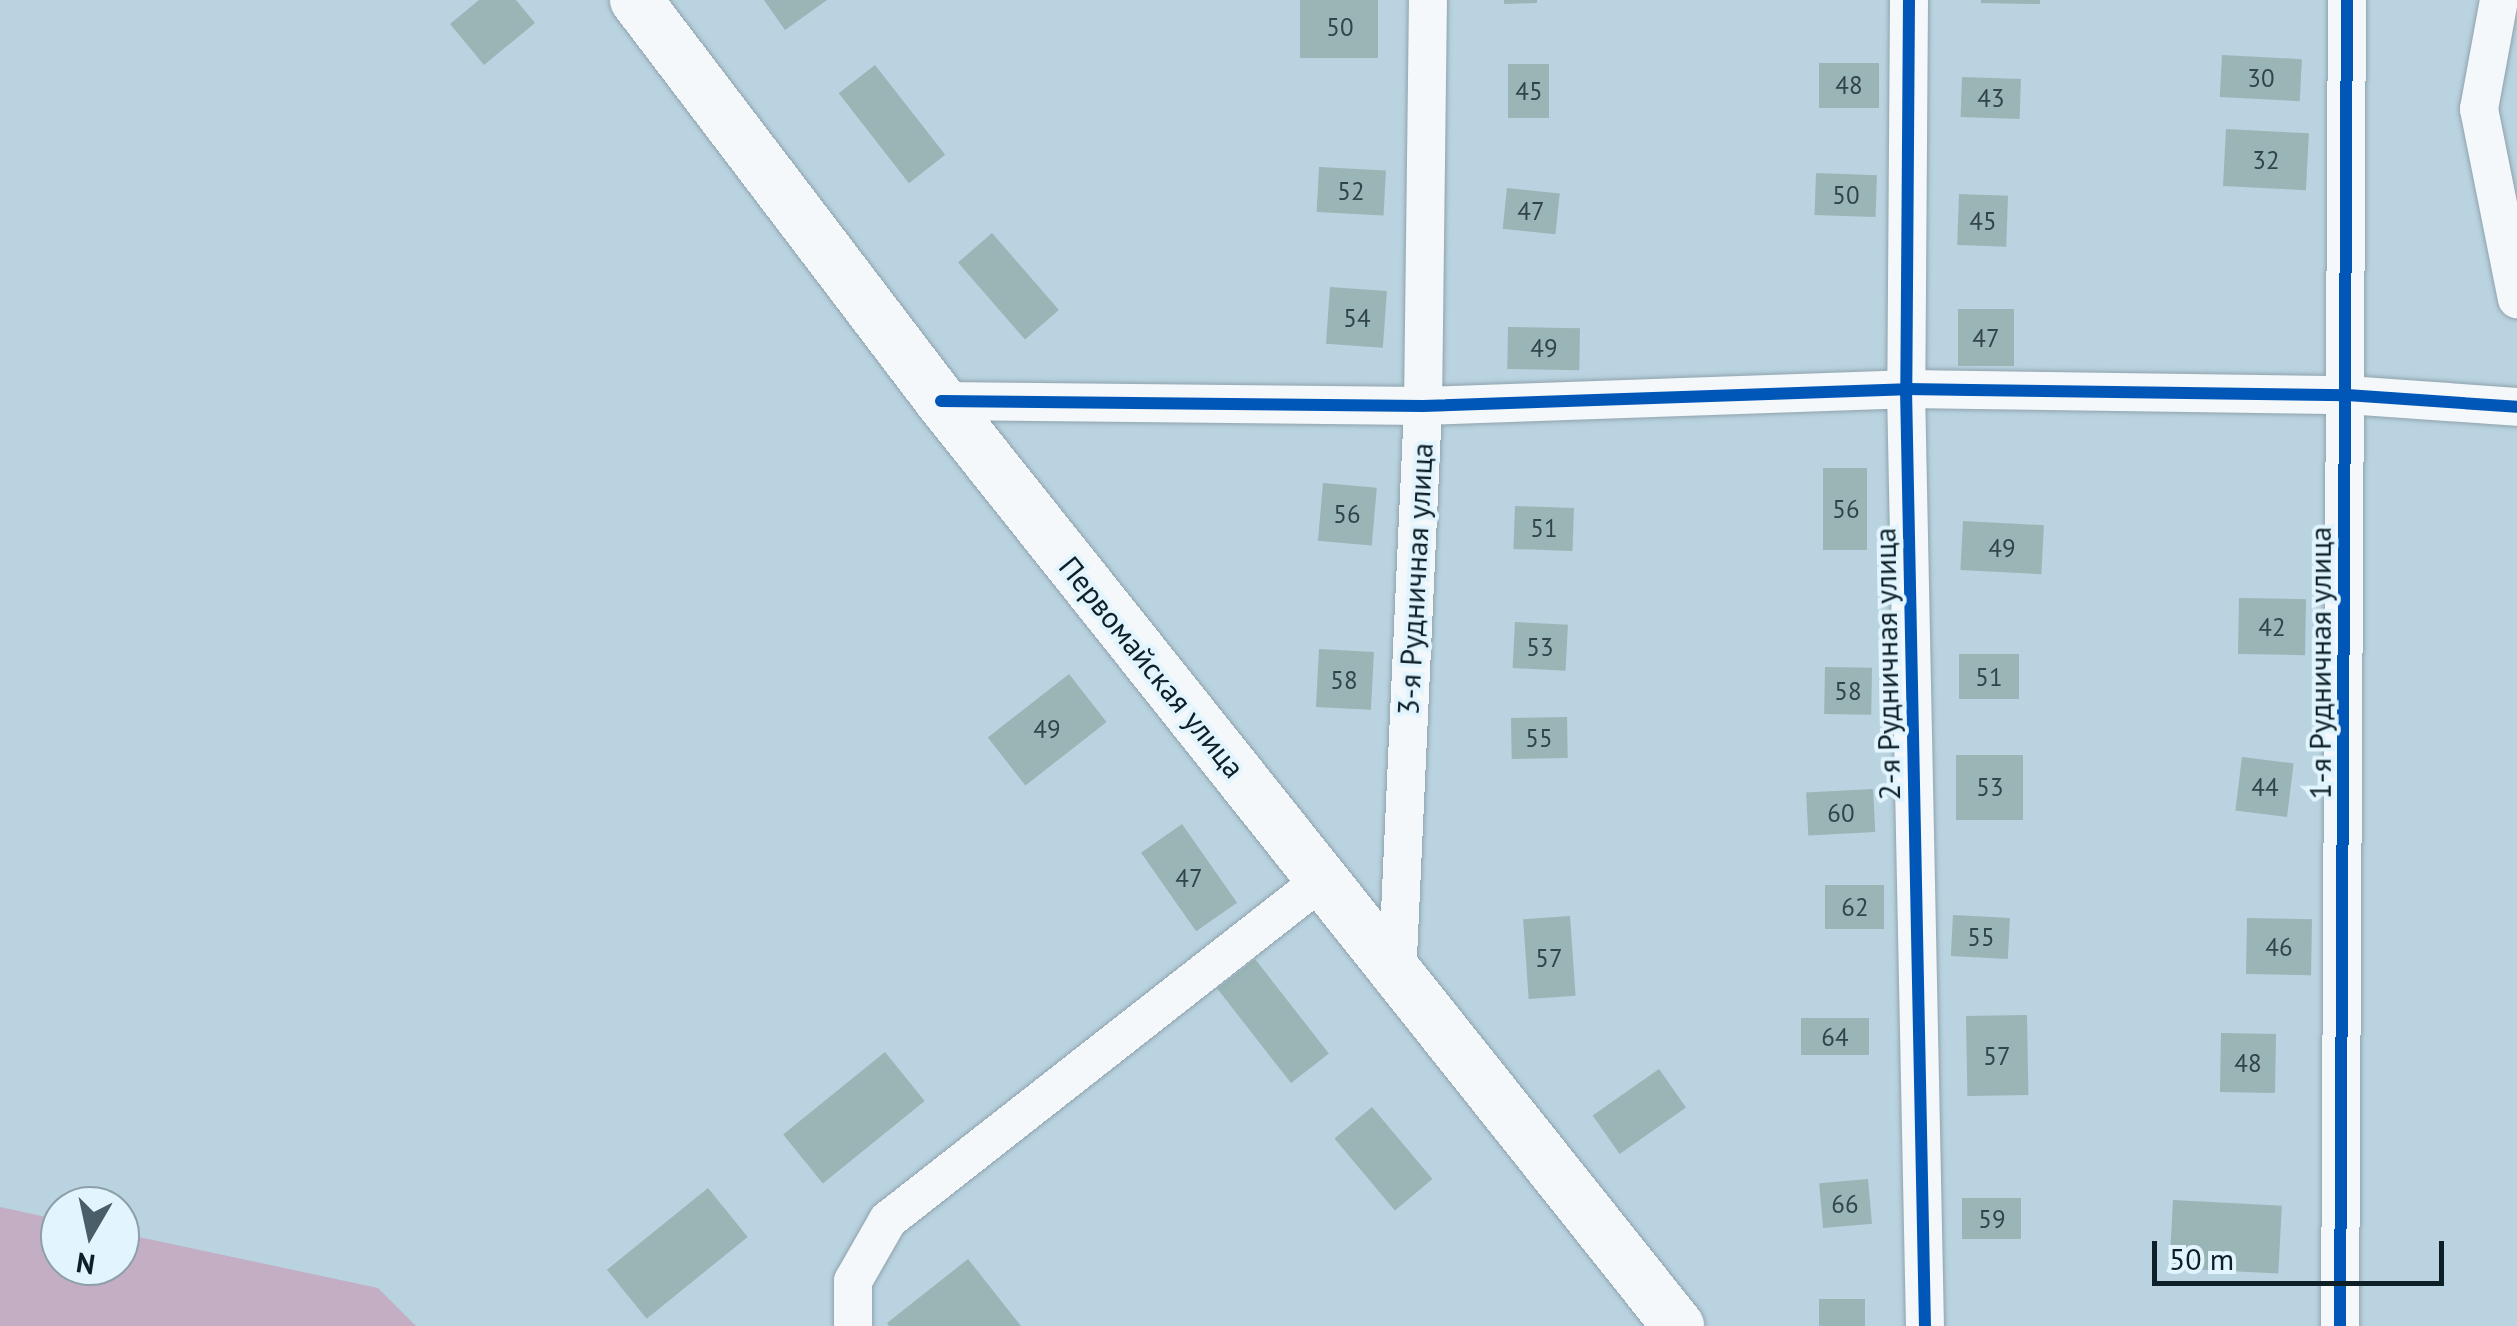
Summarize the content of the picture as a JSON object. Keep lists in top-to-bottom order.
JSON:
{
  "streets": {
    "main road": ["Первомайская улица"],
    "street": ["3-я Рудничная улица", "1-я Рудничная улица", "2-я Рудничная улица"]
  },
  "crossings": [
    ["3-я Рудничная улица", "Первомайская улица"]
  ],
  "house_numbers": [
    "50",
    "30",
    "48",
    "45",
    "43",
    "32",
    "52",
    "50",
    "47",
    "45",
    "54",
    "47",
    "49",
    "56",
    "56",
    "51",
    "49",
    "42",
    "53",
    "51",
    "58",
    "58",
    "49",
    "55",
    "53",
    "44",
    "60",
    "47",
    "62",
    "55",
    "46",
    "57",
    "64",
    "57",
    "48",
    "66",
    "59"
  ],
  "scale_bar": "50 m",
  "north": "bottom"
}
